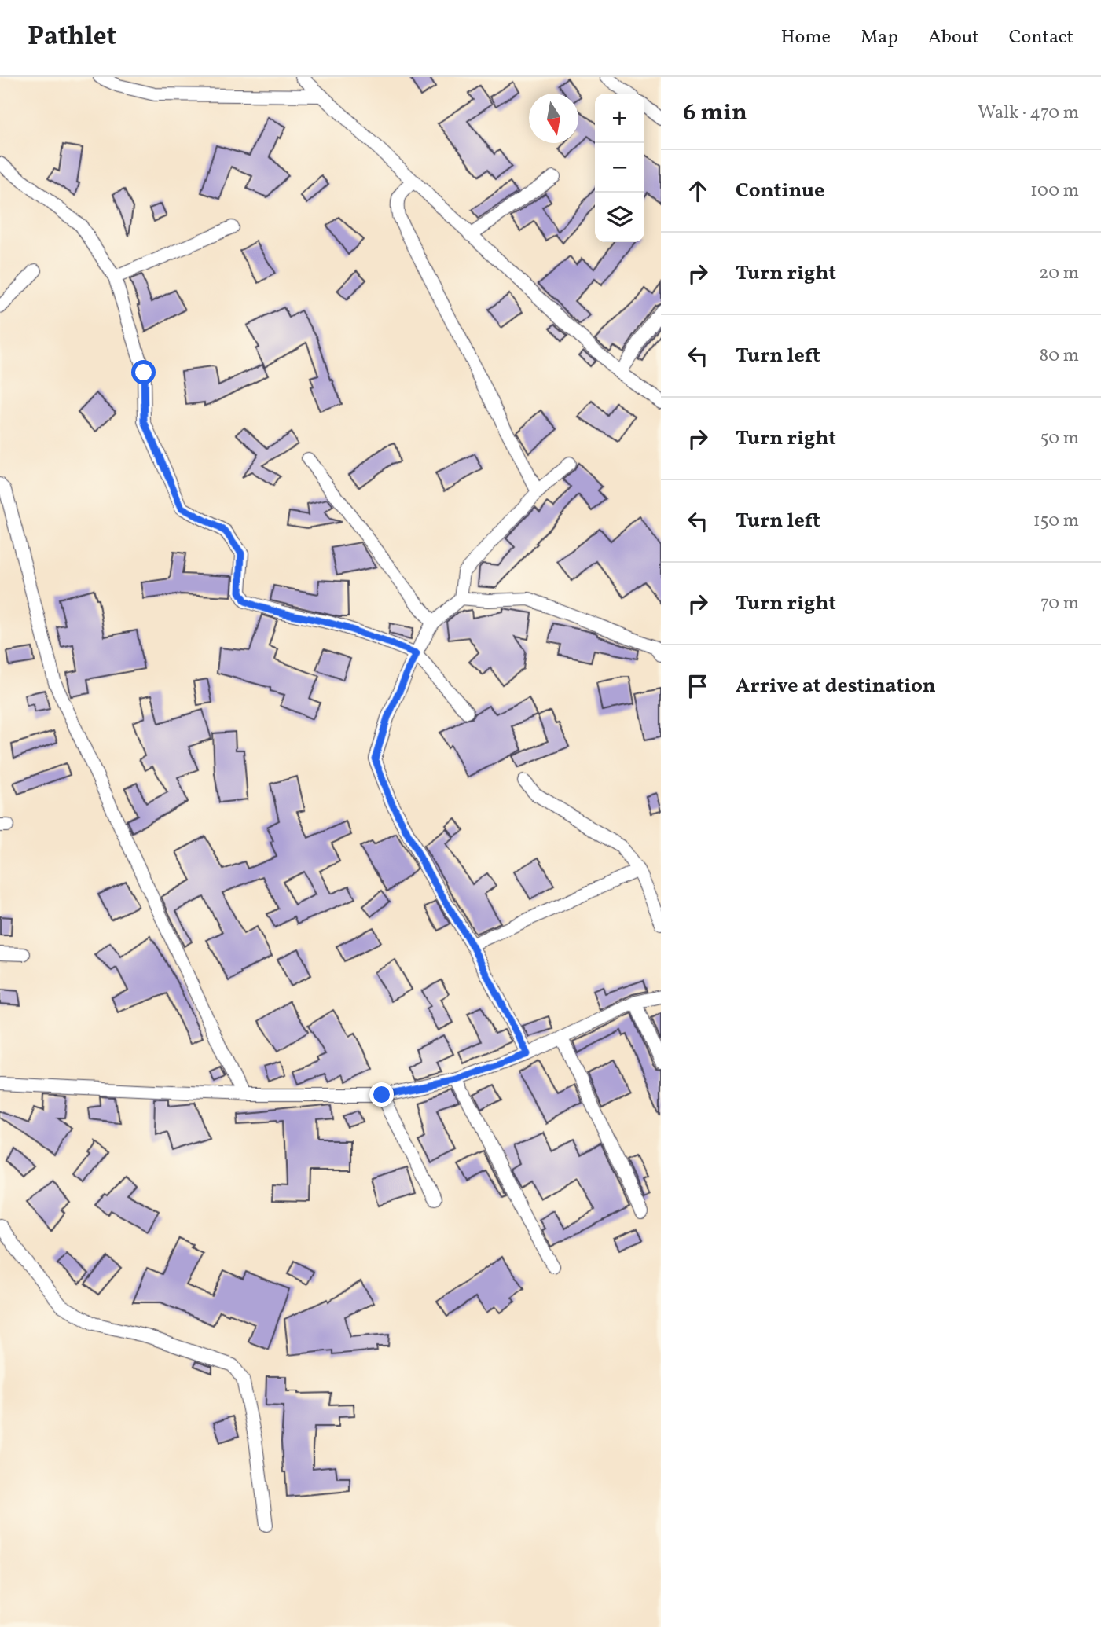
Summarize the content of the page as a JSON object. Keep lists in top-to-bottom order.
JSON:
{
  "north": "bottom",
  "page": {
    "header": "Pathlet",
    "nav": [
      "Home",
      "Map",
      "About",
      "Contact"
    ],
    "heading": ["6 min", "Walk · 470 m"],
    "map_buttons": ["+", "−"],
    "list": [
      ["Continue", "100 m"],
      ["Turn right", "20 m"],
      ["Turn left", "80 m"],
      ["Turn right", "50 m"],
      ["Turn left", "150 m"],
      ["Turn right", "70 m"],
      "Arrive at destination"
    ]
  }
}
